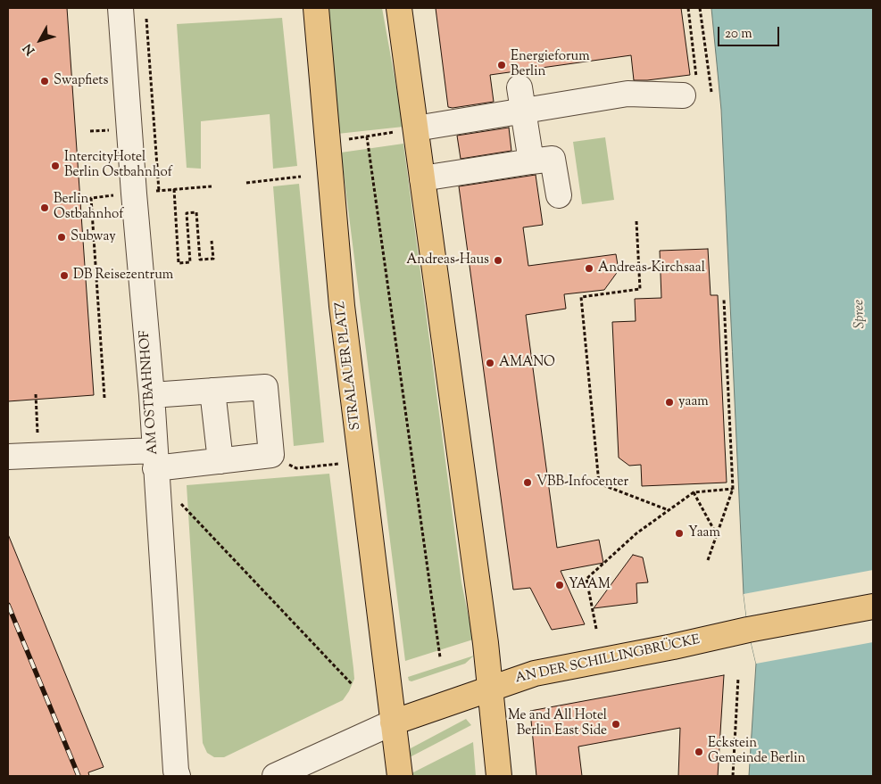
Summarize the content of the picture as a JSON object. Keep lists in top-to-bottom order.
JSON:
{
  "streets": {
    "main road": ["STRALAUER PLATZ", "AN DER SCHILLINGBRÜCKE"],
    "street": ["AM OSTBAHNHOF"]
  },
  "crossings": [
    ["STRALAUER PLATZ", "AN DER SCHILLINGBRÜCKE"]
  ],
  "water": ["Spree"],
  "places": [
    "Energieforum Berlin",
    "Swapfiets",
    "IntercityHotel Berlin Ostbahnhof",
    "Berlin Ostbahnhof",
    "Subway",
    "Andreas-Haus",
    "Andreas-Kirchsaal",
    "DB Reisezentrum",
    "AMANO",
    "yaam",
    "VBB-Infocenter",
    "Yaam",
    "YAAM",
    "Me and All Hotel Berlin East Side",
    "Eckstein Gemeinde Berlin"
  ],
  "scale_bar": "20 m",
  "north": "bottom left"
}
